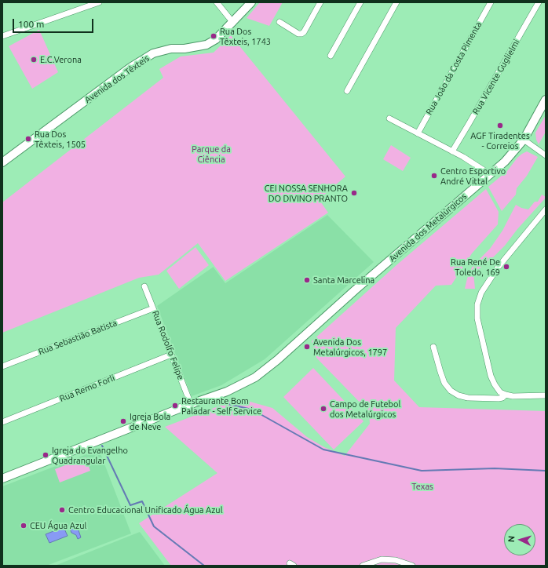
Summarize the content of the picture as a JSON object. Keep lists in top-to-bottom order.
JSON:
{
  "streets": {
    "main road": ["Avenida dos Têxteis", "Avenida dos Metalúrgicos"],
    "street": [
      "Rua João da Costa Pimenta",
      "Rua Vicente Guglielmi",
      "Rua Sebastião Batista",
      "Rua Rodolfo Felipe",
      "Rua Remo Forli"
    ]
  },
  "crossings": [
    ["Avenida dos Metalúrgicos", "Rua Rodolfo Felipe"],
    ["Rua Sebastião Batista", "Rua Rodolfo Felipe"],
    ["Rua Rodolfo Felipe", "Rua Remo Forli"]
  ],
  "parks": ["Parque da Ciência", "Texas"],
  "places": [
    "Rua Dos Têxteis, 1743",
    "E.C.Verona",
    "AGF Tiradentes - Correios",
    "Rua Dos Têxteis, 1505",
    "Centro Esportivo André Vittal",
    "CEI NOSSA SENHORA DO DIVINO PRANTO",
    "Rua René De Toledo, 169",
    "Santa Marcelina",
    "Avenida Dos Metalúrgicos, 1797",
    "Restaurante Bom Paladar - Self Service",
    "Campo de Futebol dos Metalúrgicos",
    "Igreja Bola de Neve",
    "Igreja do Evangelho Quadrangular",
    "Centro Educacional Unificado Água Azul",
    "CEU Água Azul"
  ],
  "scale_bar": "100 m",
  "north": "left"
}
